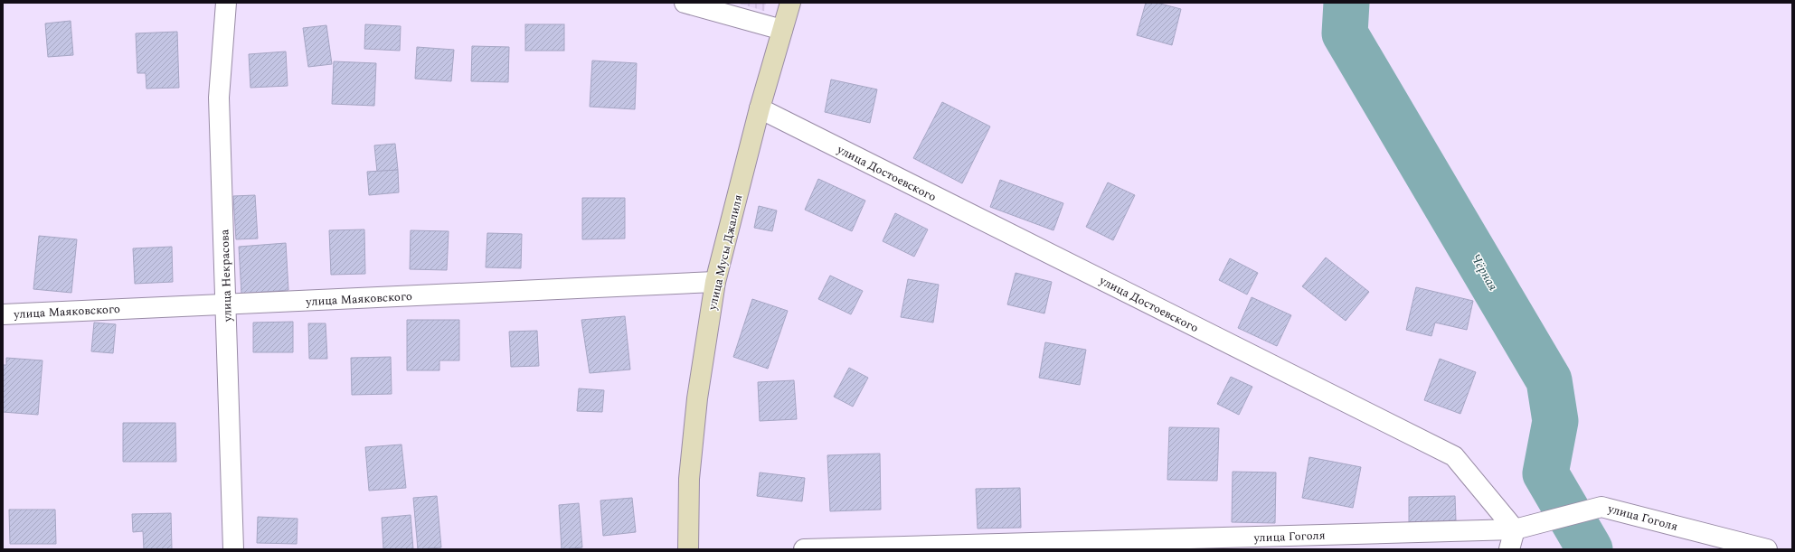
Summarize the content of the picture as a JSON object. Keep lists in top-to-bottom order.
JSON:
{
  "streets": {
    "main road": ["улица Мусы Джалиля"],
    "street": [
      "улица Достоевского",
      "улица Некрасова",
      "улица Маяковского",
      "улица Гоголя"
    ]
  },
  "crossings": [
    ["улица Достоевского", "улица Мусы Джалиля"],
    ["улица Достоевского", "улица Гоголя"],
    ["улица Мусы Джалиля", "улица Маяковского"],
    ["улица Некрасова", "улица Маяковского"]
  ],
  "water": ["Чёрная"]
}
